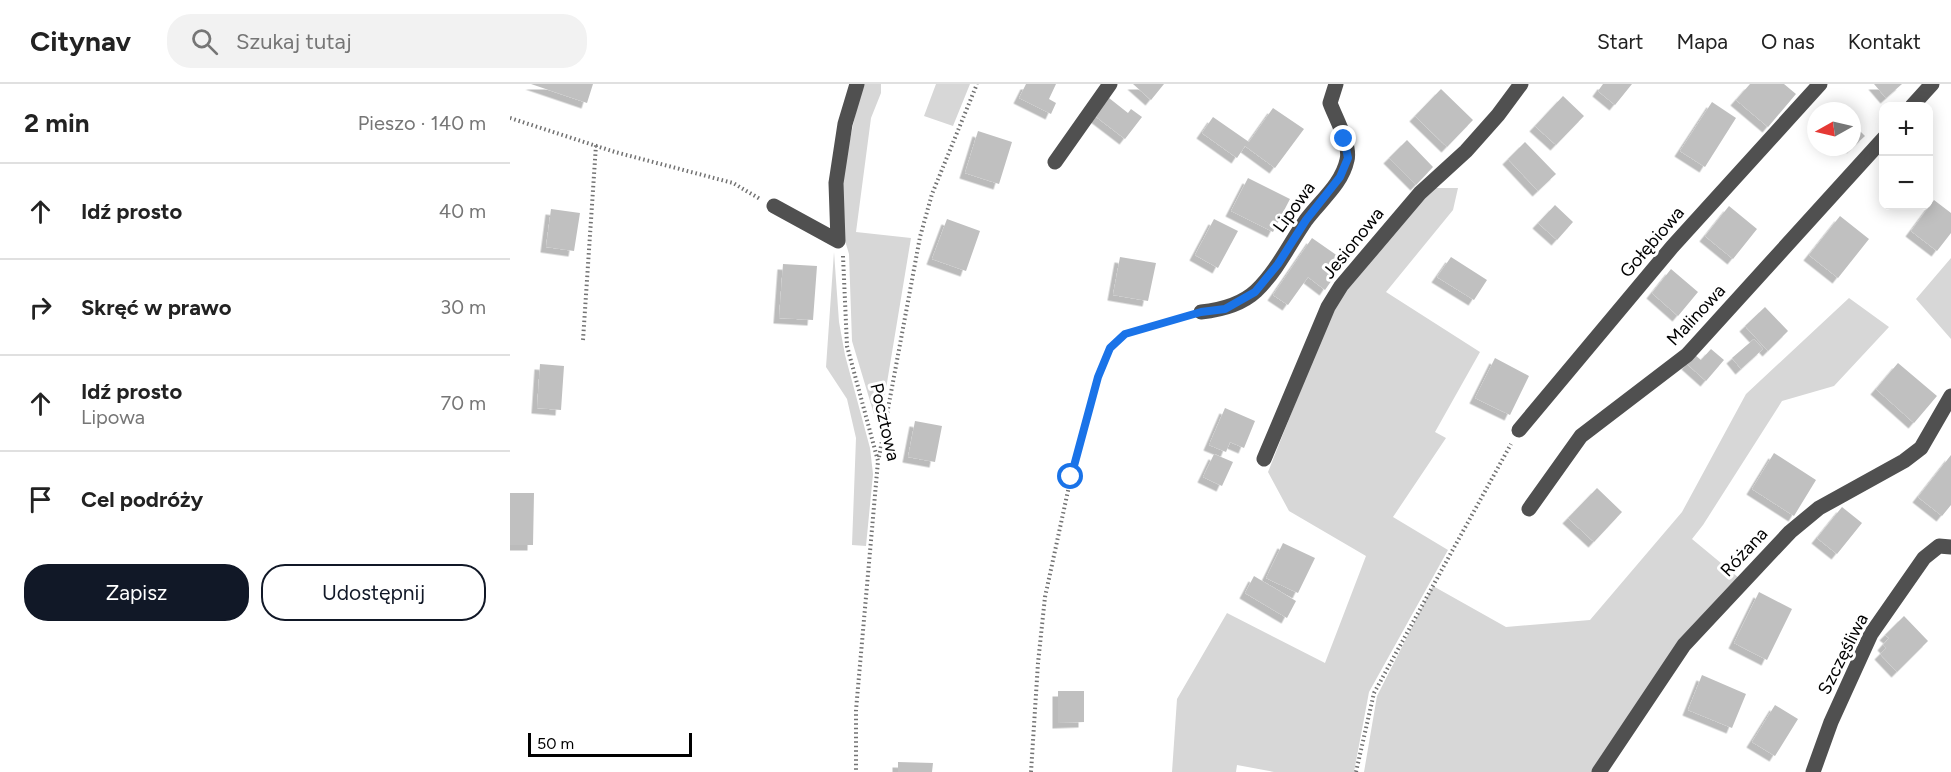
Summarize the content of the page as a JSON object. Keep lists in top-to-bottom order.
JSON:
{
  "streets": {
    "street": [
      "Lipowa",
      "Gołębiowa",
      "Jesionowa",
      "Malinowa",
      "Różana",
      "Szczęśliwa"
    ],
    "path": ["Pocztowa"]
  },
  "scale_bar": "50 m",
  "north": "left",
  "page": {
    "header": "Citynav",
    "search": "Szukaj tutaj",
    "nav": [
      "Start",
      "Mapa",
      "O nas",
      "Kontakt"
    ],
    "heading": ["2 min", "Pieszo · 140 m"],
    "map_buttons": ["+", "−"],
    "list": [
      ["Idź prosto", "40 m"],
      ["Skręć w prawo", "30 m"],
      ["Idź prosto", "Lipowa", "70 m"],
      "Cel podróży"
    ],
    "buttons": ["Zapisz", "Udostępnij"],
    "scale": "50 m"
  }
}
